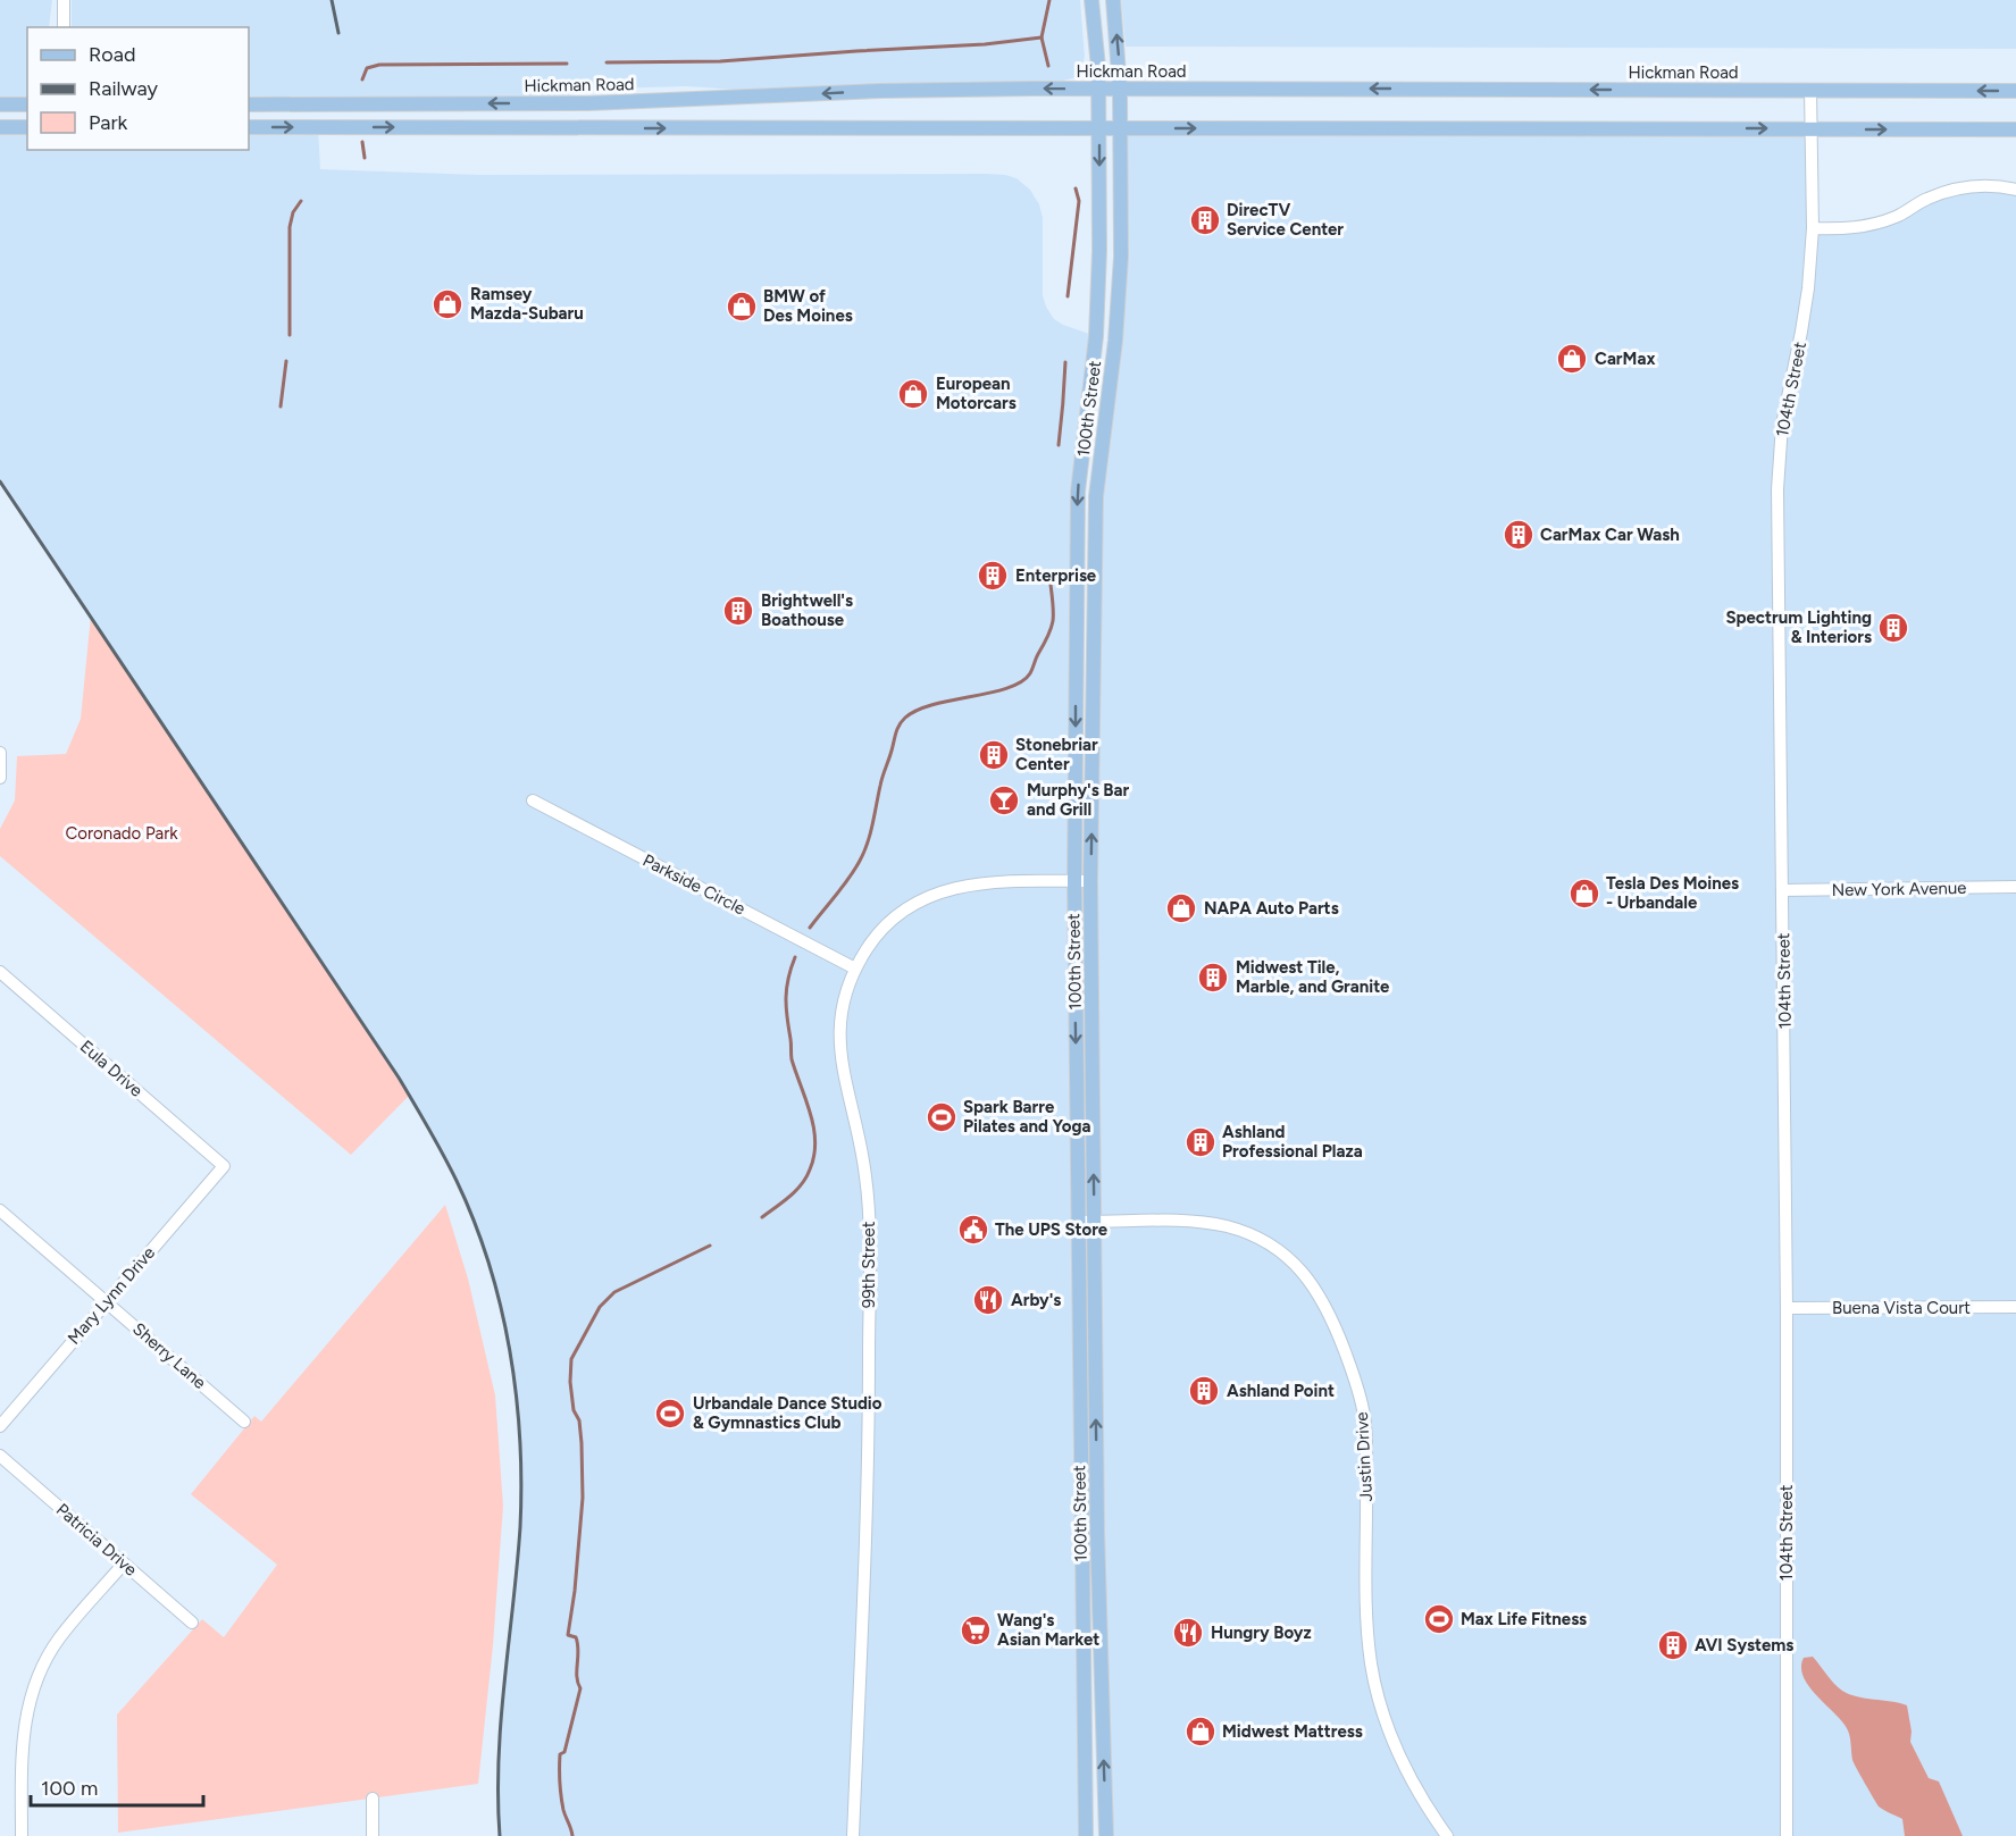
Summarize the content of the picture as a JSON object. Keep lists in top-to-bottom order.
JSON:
{
  "streets": {
    "main road": ["Hickman Road", "100th Street"],
    "street": [
      "104th Street",
      "Parkside Circle",
      "New York Avenue",
      "Eula Drive",
      "99th Street",
      "Mary Lynn Drive",
      "Buena Vista Court",
      "Sherry Lane",
      "Justin Drive",
      "Patricia Drive"
    ]
  },
  "crossings": [
    ["Hickman Road", "104th Street"],
    ["Hickman Road", "100th Street"],
    ["104th Street", "New York Avenue"],
    ["104th Street", "Buena Vista Court"],
    ["100th Street", "99th Street"],
    ["100th Street", "Justin Drive"],
    ["Parkside Circle", "99th Street"],
    ["Eula Drive", "Mary Lynn Drive"],
    ["Mary Lynn Drive", "Sherry Lane"]
  ],
  "parks": ["Coronado Park"],
  "places": {
    "building": [
      "DirecTV Service Center",
      "CarMax Car Wash",
      "Enterprise",
      "Brightwell's Boathouse",
      "Spectrum Lighting & Interiors",
      "Stonebriar Center",
      "Midwest Tile, Marble, and Granite",
      "Ashland Professional Plaza",
      "Ashland Point",
      "AVI Systems"
    ],
    "shop": [
      "Ramsey Mazda-Subaru",
      "BMW of Des Moines",
      "CarMax",
      "European Motorcars",
      "Tesla Des Moines - Urbandale",
      "NAPA Auto Parts",
      "Midwest Mattress"
    ],
    "bar": ["Murphy's Bar and Grill"],
    "sports": ["Spark Barre Pilates and Yoga", "Urbandale Dance Studio & Gymnastics Club", "Max Life Fitness"],
    "public building": ["The UPS Store"],
    "restaurant": ["Arby's", "Hungry Boyz"],
    "supermarket": ["Wang's Asian Market"]
  },
  "legend": ["Road", "Railway", "Park"],
  "scale_bar": "100 m"
}
